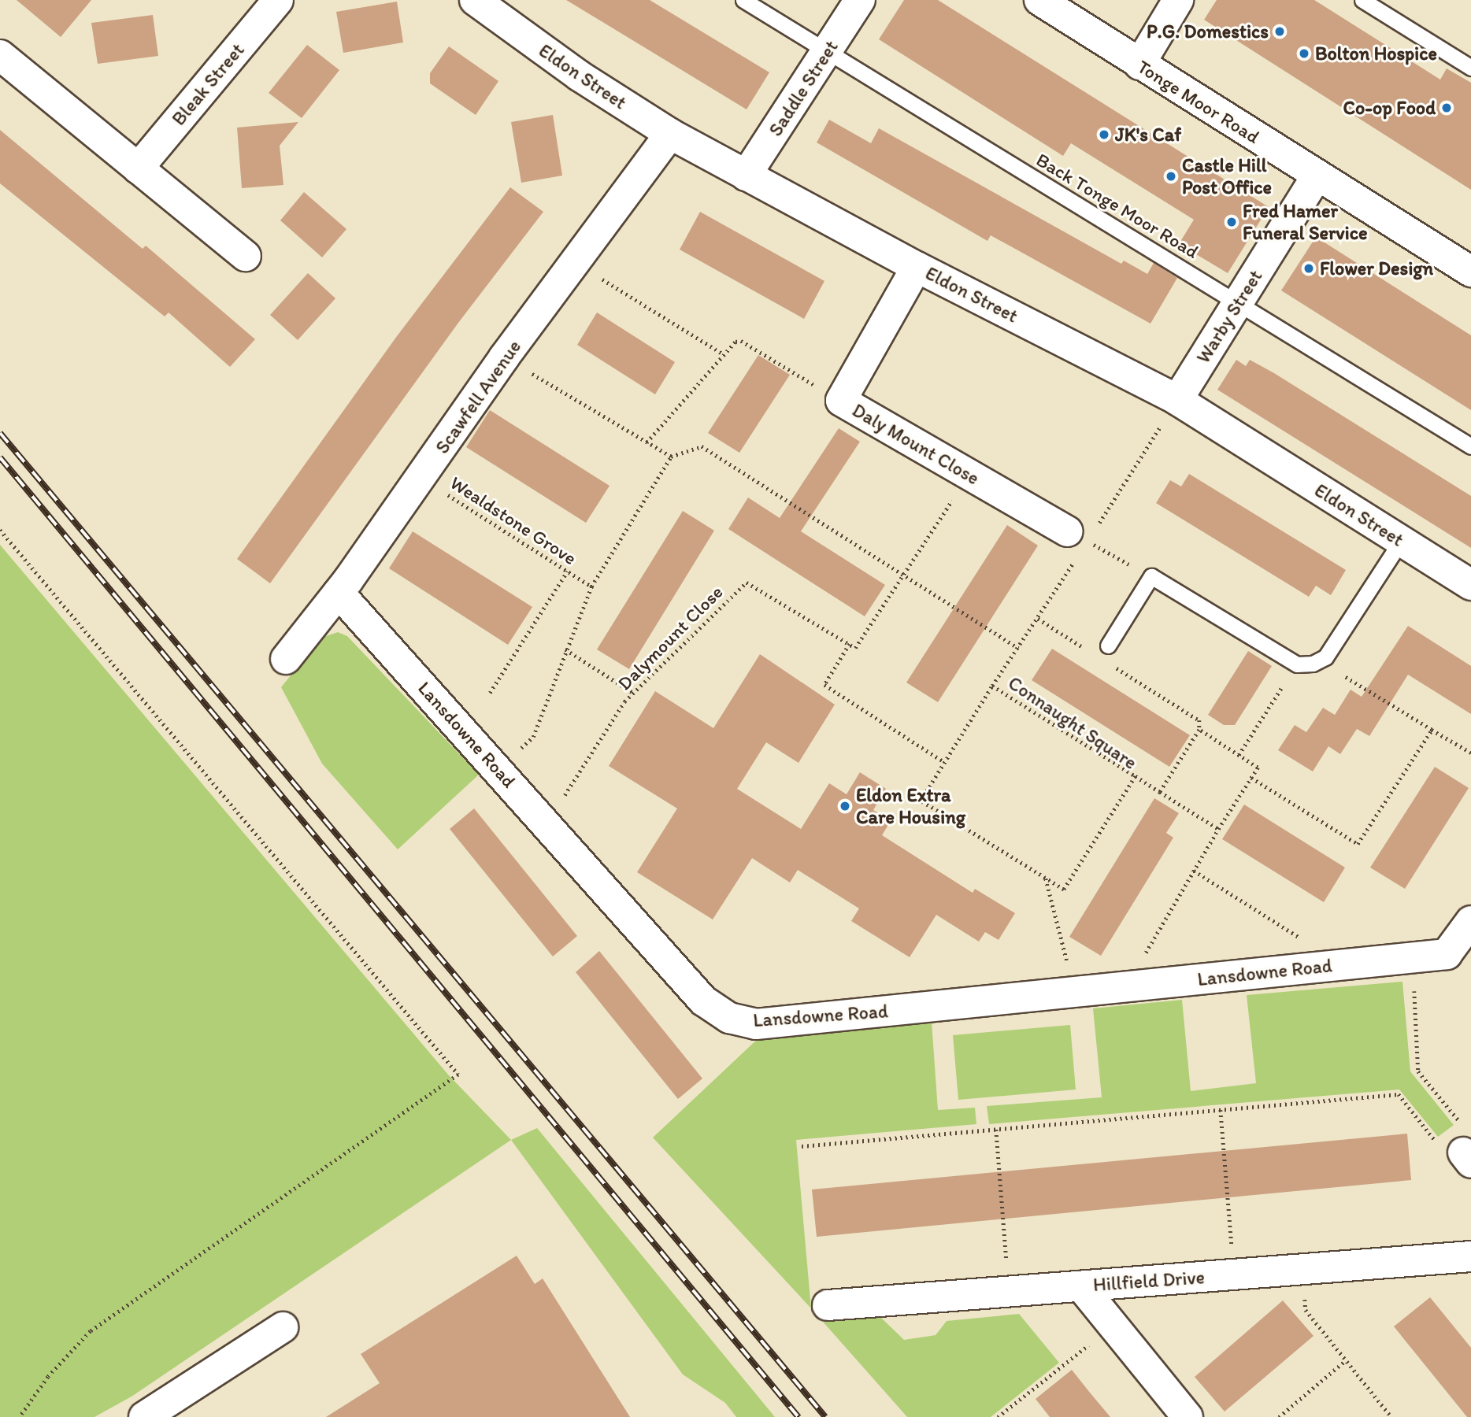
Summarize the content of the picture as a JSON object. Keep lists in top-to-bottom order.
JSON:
{
  "streets": {
    "street": [
      "Eldon Street",
      "Bleak Street",
      "Saddle Street",
      "Tonge Moor Road",
      "Warby Street",
      "Scawfell Avenue",
      "Daly Mount Close",
      "Lansdowne Road",
      "Hillfield Drive"
    ],
    "lane": ["Back Tonge Moor Road"],
    "path": ["Wealdstone Grove", "Dalymount Close", "Connaught Square"]
  },
  "crossings": [
    ["Eldon Street", "Saddle Street"],
    ["Eldon Street", "Warby Street"],
    ["Eldon Street", "Scawfell Avenue"],
    ["Eldon Street", "Daly Mount Close"],
    ["Saddle Street", "Back Tonge Moor Road"],
    ["Tonge Moor Road", "Warby Street"],
    ["Back Tonge Moor Road", "Warby Street"],
    ["Scawfell Avenue", "Wealdstone Grove"],
    ["Scawfell Avenue", "Lansdowne Road"],
    ["Dalymount Close", "Lansdowne Road"]
  ],
  "places": [
    "P.G. Domestics",
    "Bolton Hospice",
    "Co-op Food",
    "JK's Caf",
    "Castle Hill Post Office",
    "Fred Hamer Funeral Service",
    "Flower Design",
    "Eldon Extra Care Housing"
  ]
}
